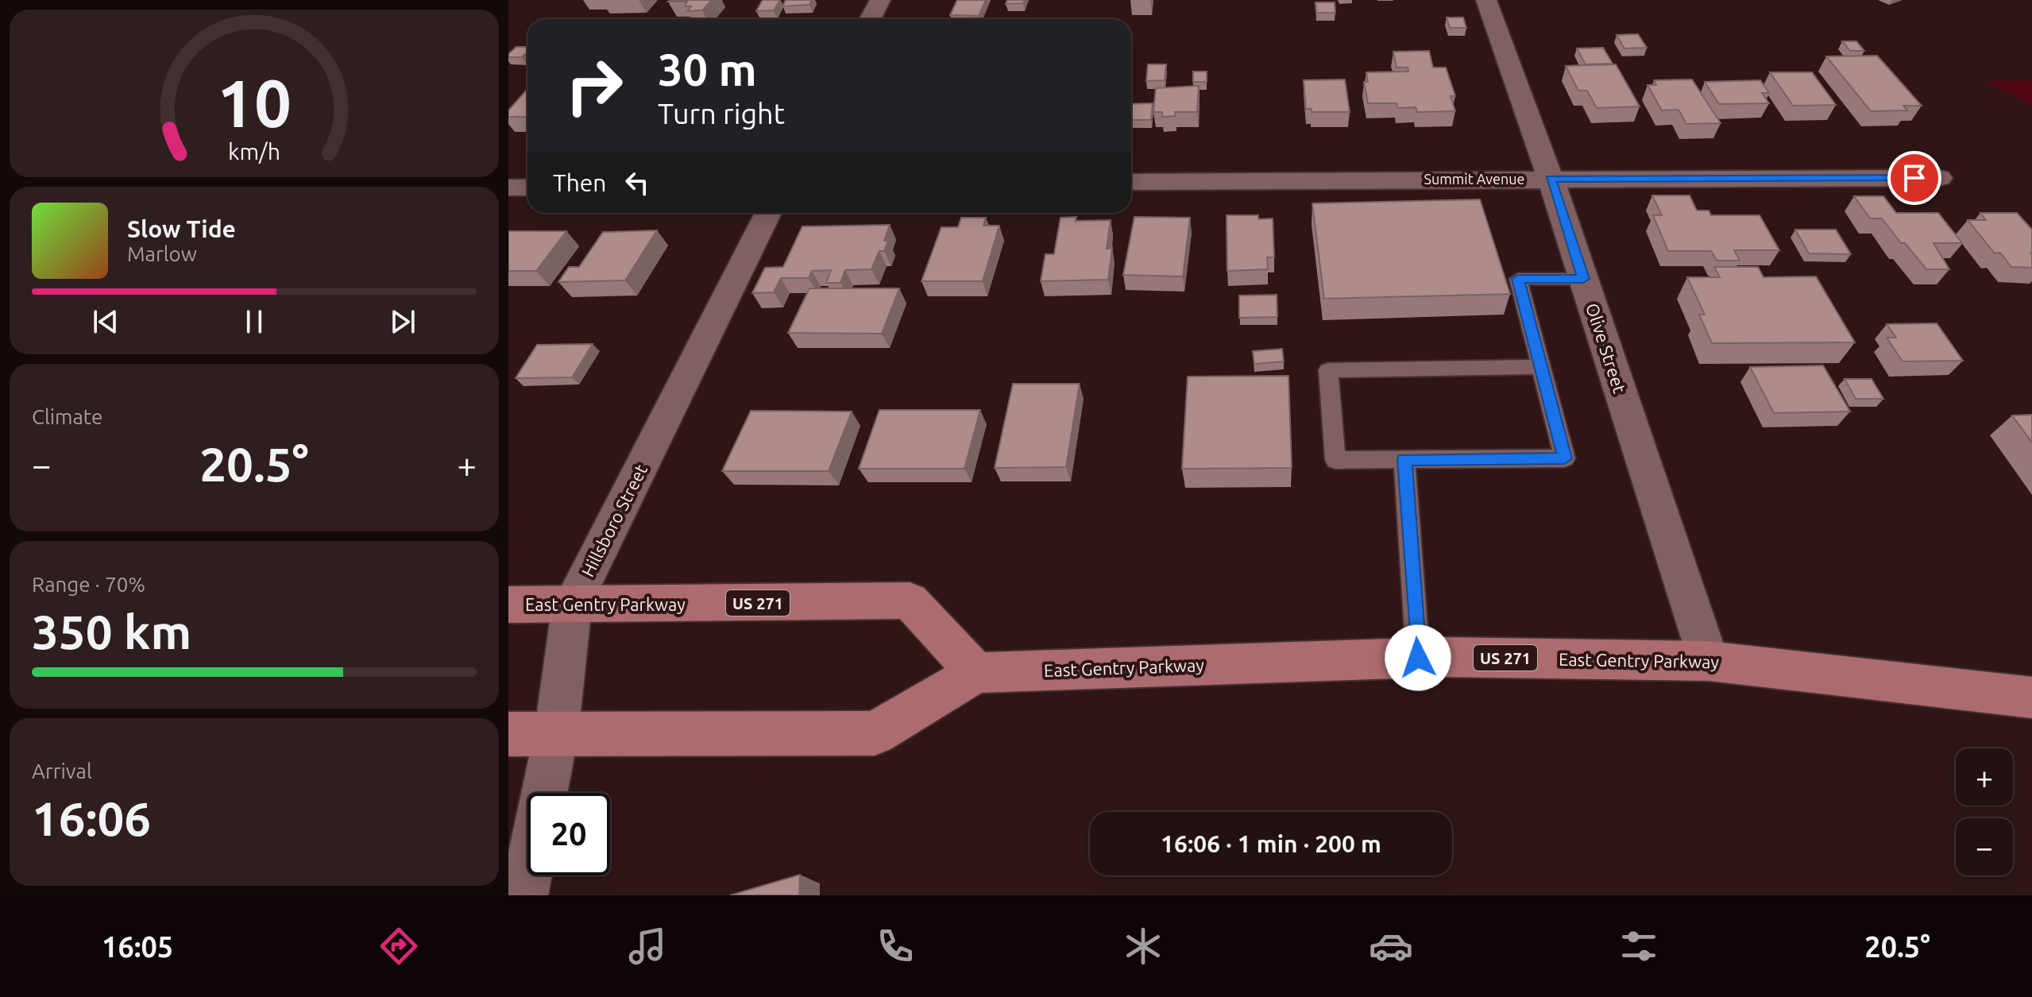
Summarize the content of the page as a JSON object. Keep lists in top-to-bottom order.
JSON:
{
  "streets": {
    "main road": ["US 271", "East Gentry Parkway"],
    "street": ["Summit Avenue", "Olive Street", "Hillsboro Street"]
  },
  "crossings": [
    ["Summit Avenue", "Olive Street"],
    ["Olive Street", "East Gentry Parkway"],
    ["Hillsboro Street", "East Gentry Parkway"]
  ],
  "page": {
    "turn": ["30 m", "Turn right"],
    "then": "Then",
    "song": ["Slow Tide", "Marlow"],
    "tile": [
      "Climate",
      ["Range · 70%", "350 km"],
      ["Arrival", "16:06"]
    ],
    "heat": ["−", "20.5°", "+"],
    "map_buttons": ["+", "−"],
    "limit": "20",
    "trip": "16:06 · 1 min · 200 m",
    "tabs": ["16:05", "20.5°"],
    "gauge": ["10", "km/h"]
  }
}
